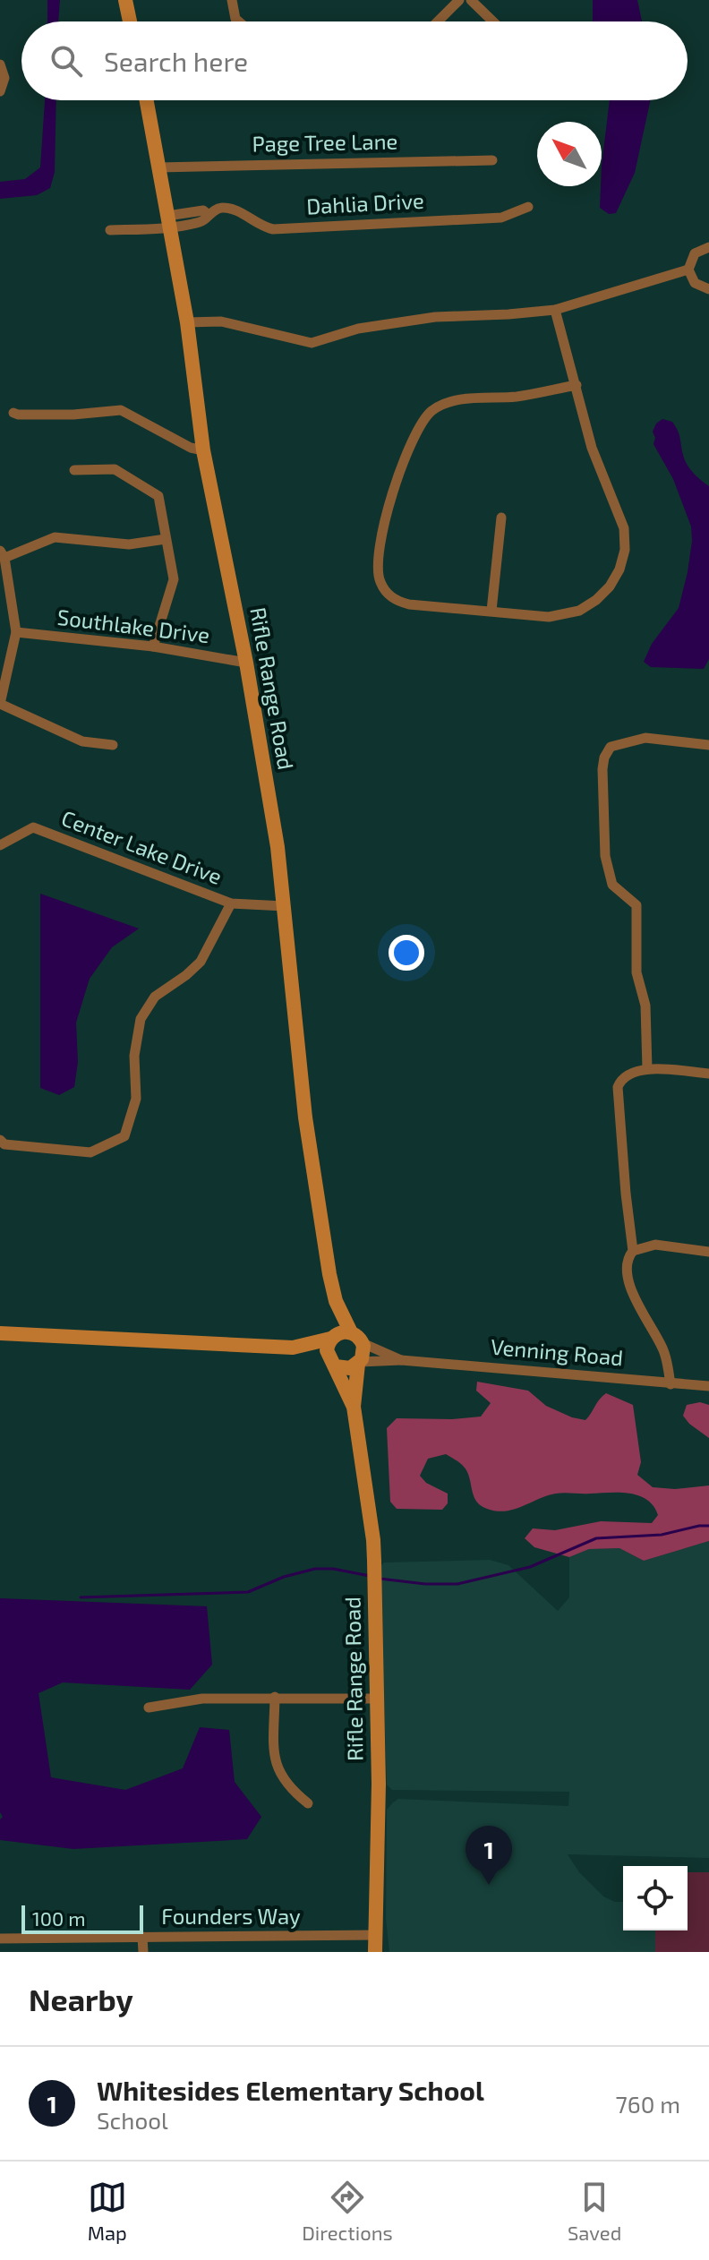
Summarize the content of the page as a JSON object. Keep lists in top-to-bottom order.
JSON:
{
  "streets": {
    "main road": ["Rifle Range Road"],
    "street": [
      "Page Tree Lane",
      "Dahlia Drive",
      "Southlake Drive",
      "Center Lake Drive",
      "Venning Road",
      "Founders Way"
    ]
  },
  "crossings": [
    ["Page Tree Lane", "Rifle Range Road"],
    ["Dahlia Drive", "Rifle Range Road"],
    ["Southlake Drive", "Rifle Range Road"],
    ["Rifle Range Road", "Center Lake Drive"],
    ["Rifle Range Road", "Venning Road"],
    ["Rifle Range Road", "Founders Way"]
  ],
  "scale_bar": "100 m",
  "north": "top left",
  "page": {
    "search": "Search here",
    "pins": "1",
    "scale": "100 m",
    "heading": "Nearby",
    "list": [
      {
        "mark": "1",
        "name": "Whitesides Elementary School",
        "note": "School",
        "value": "760 m"
      }
    ],
    "nav": ["Map", "Directions", "Saved"]
  }
}
